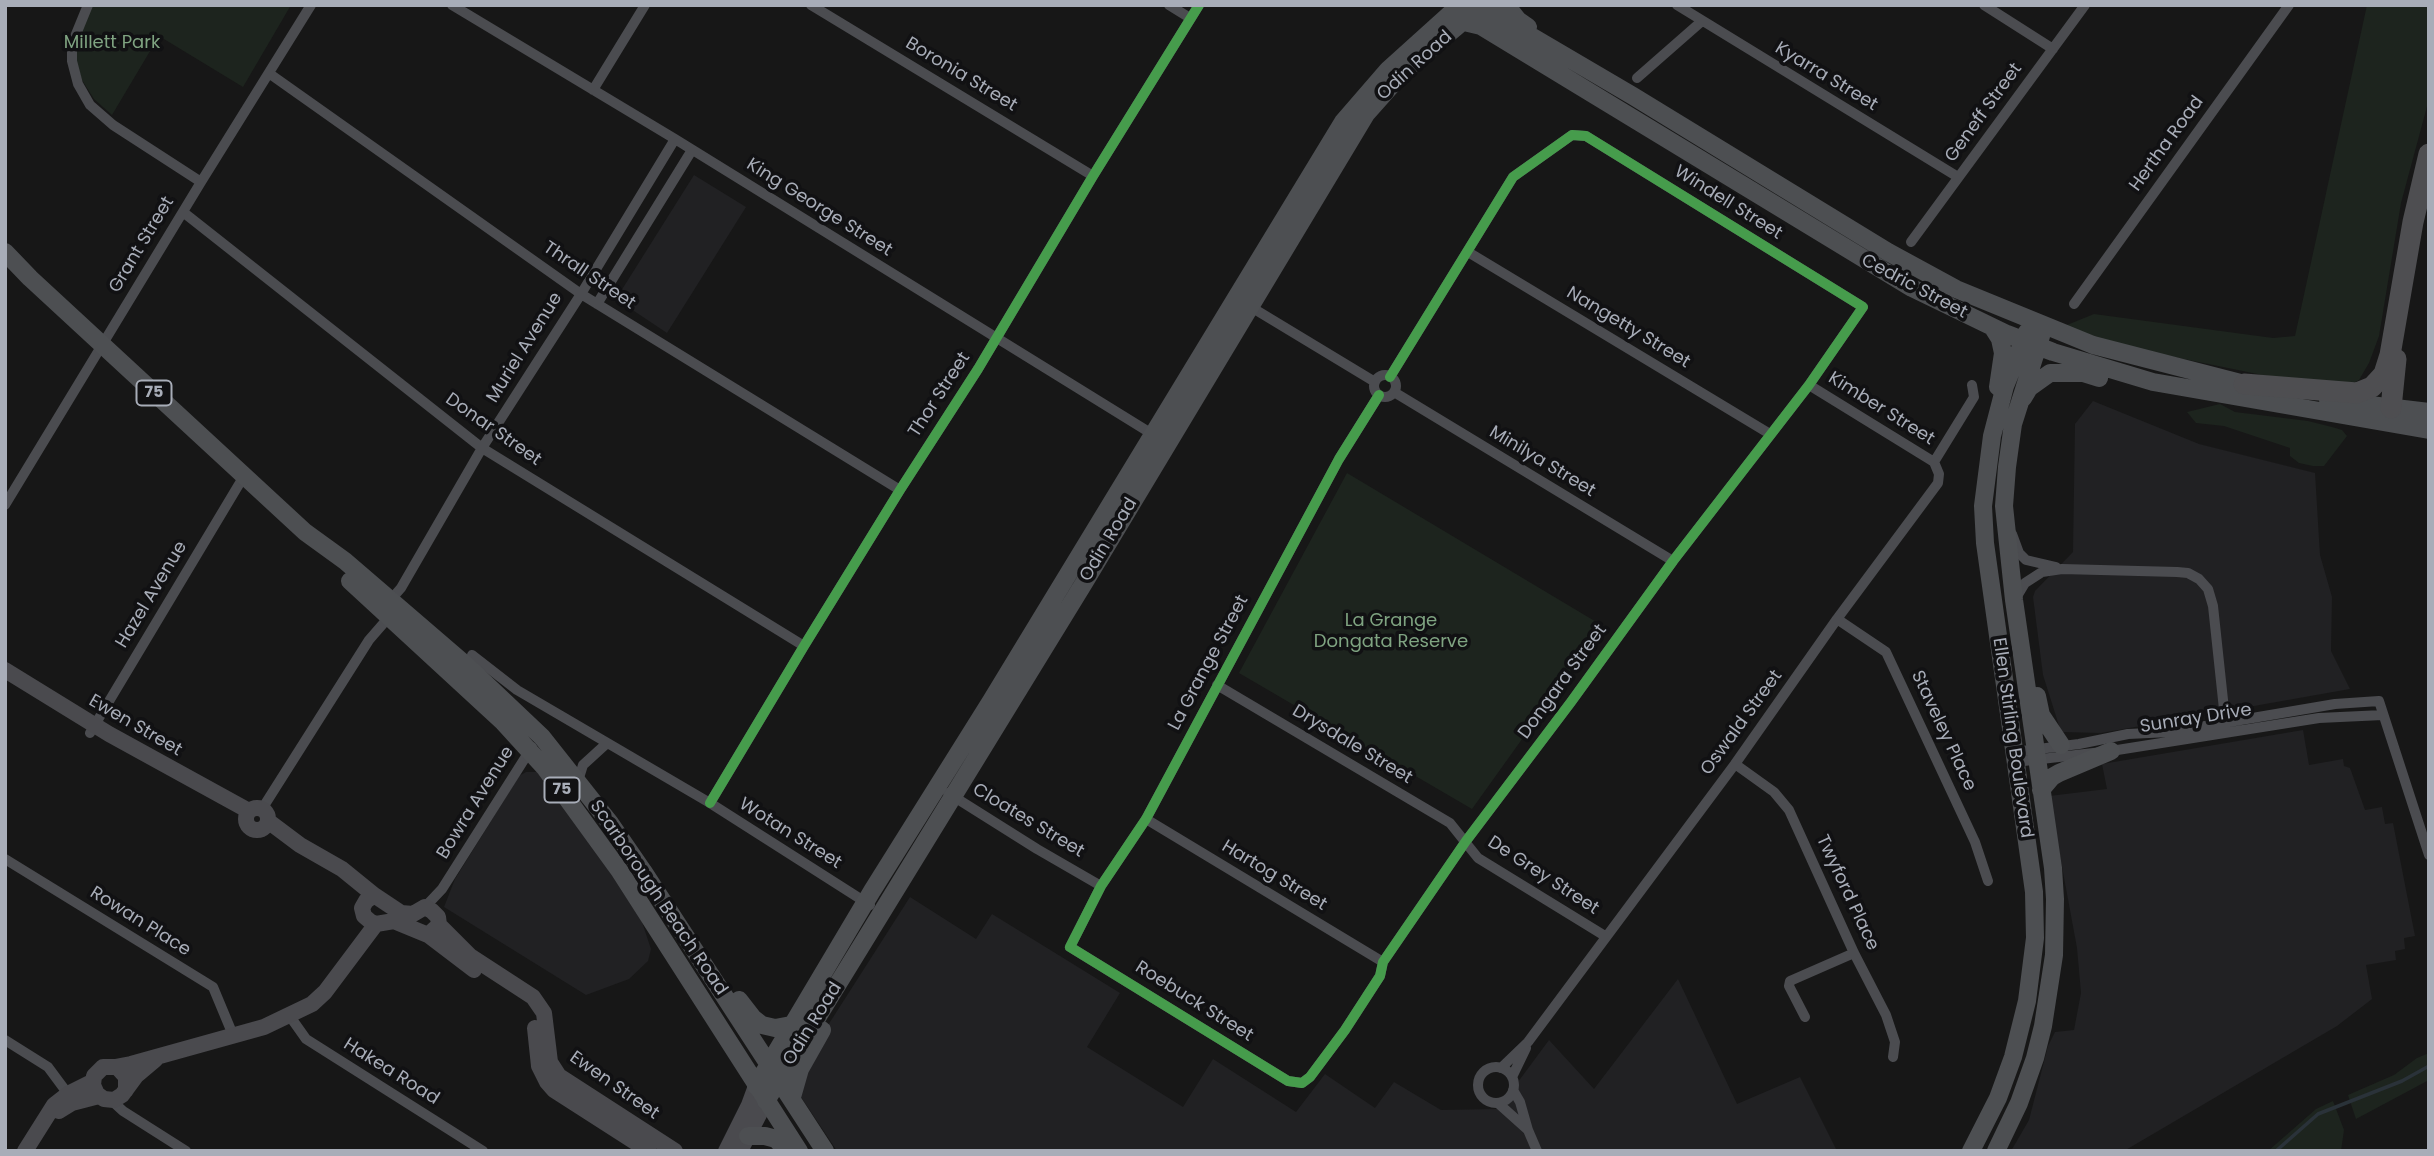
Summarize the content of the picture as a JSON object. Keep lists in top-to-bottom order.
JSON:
{
  "streets": {
    "main road": [
      "Odin Road",
      "Cedric Street",
      "75",
      "Ewen Street",
      "Ellen Stirling Boulevard",
      "Scarborough Beach Road"
    ],
    "street": [
      "Boronia Street",
      "Kyarra Street",
      "Geneff Street",
      "Hertha Road",
      "Windell Street",
      "King George Street",
      "Grant Street",
      "Thrall Street",
      "Nangetty Street",
      "Muriel Avenue",
      "Thor Street",
      "Kimber Street",
      "Donar Street",
      "Minilya Street",
      "Hazel Avenue",
      "La Grange Street",
      "Dongara Street",
      "Sunray Drive",
      "Oswald Street",
      "Staveley Place",
      "Drysdale Street",
      "Bowra Avenue",
      "Cloates Street",
      "Wotan Street",
      "Hartog Street",
      "De Grey Street",
      "Twyford Place",
      "Rowan Place",
      "Roebuck Street",
      "Hakea Road"
    ]
  },
  "crossings": [
    ["Odin Road", "King George Street"],
    ["Odin Road", "Cedric Street"],
    ["Odin Road", "Cloates Street"],
    ["Odin Road", "Wotan Street"],
    ["Odin Road", "Scarborough Beach Road"],
    ["Boronia Street", "Thor Street"],
    ["Kyarra Street", "Geneff Street"],
    ["Windell Street", "Nangetty Street"],
    ["Windell Street", "Dongara Street"],
    ["King George Street", "Muriel Avenue"],
    ["King George Street", "Thor Street"],
    ["Grant Street", "Thrall Street"],
    ["Grant Street", "Donar Street"],
    ["Grant Street", "Scarborough Beach Road"],
    ["Thrall Street", "Muriel Avenue"],
    ["Thrall Street", "Thor Street"],
    ["Cedric Street", "Ellen Stirling Boulevard"],
    ["Nangetty Street", "Dongara Street"],
    ["Muriel Avenue", "Donar Street"],
    ["Muriel Avenue", "Ewen Street"],
    ["Muriel Avenue", "Scarborough Beach Road"],
    ["Thor Street", "Donar Street"],
    ["Thor Street", "Wotan Street"],
    ["Kimber Street", "Dongara Street"],
    ["Kimber Street", "Oswald Street"],
    ["Minilya Street", "La Grange Street"],
    ["Minilya Street", "Dongara Street"],
    ["Hazel Avenue", "Ewen Street"],
    ["Hazel Avenue", "Scarborough Beach Road"],
    ["La Grange Street", "Drysdale Street"],
    ["La Grange Street", "Cloates Street"],
    ["La Grange Street", "Hartog Street"],
    ["La Grange Street", "Roebuck Street"],
    ["Dongara Street", "Drysdale Street"],
    ["Dongara Street", "Hartog Street"],
    ["Dongara Street", "De Grey Street"],
    ["Dongara Street", "Roebuck Street"],
    ["Sunray Drive", "Ellen Stirling Boulevard"],
    ["Oswald Street", "Staveley Place"],
    ["Oswald Street", "De Grey Street"],
    ["Oswald Street", "Twyford Place"],
    ["Ewen Street", "Bowra Avenue"],
    ["Drysdale Street", "De Grey Street"],
    ["Bowra Avenue", "Scarborough Beach Road"]
  ],
  "parks": ["Millett Park", "La Grange Dongata Reserve"]
}
